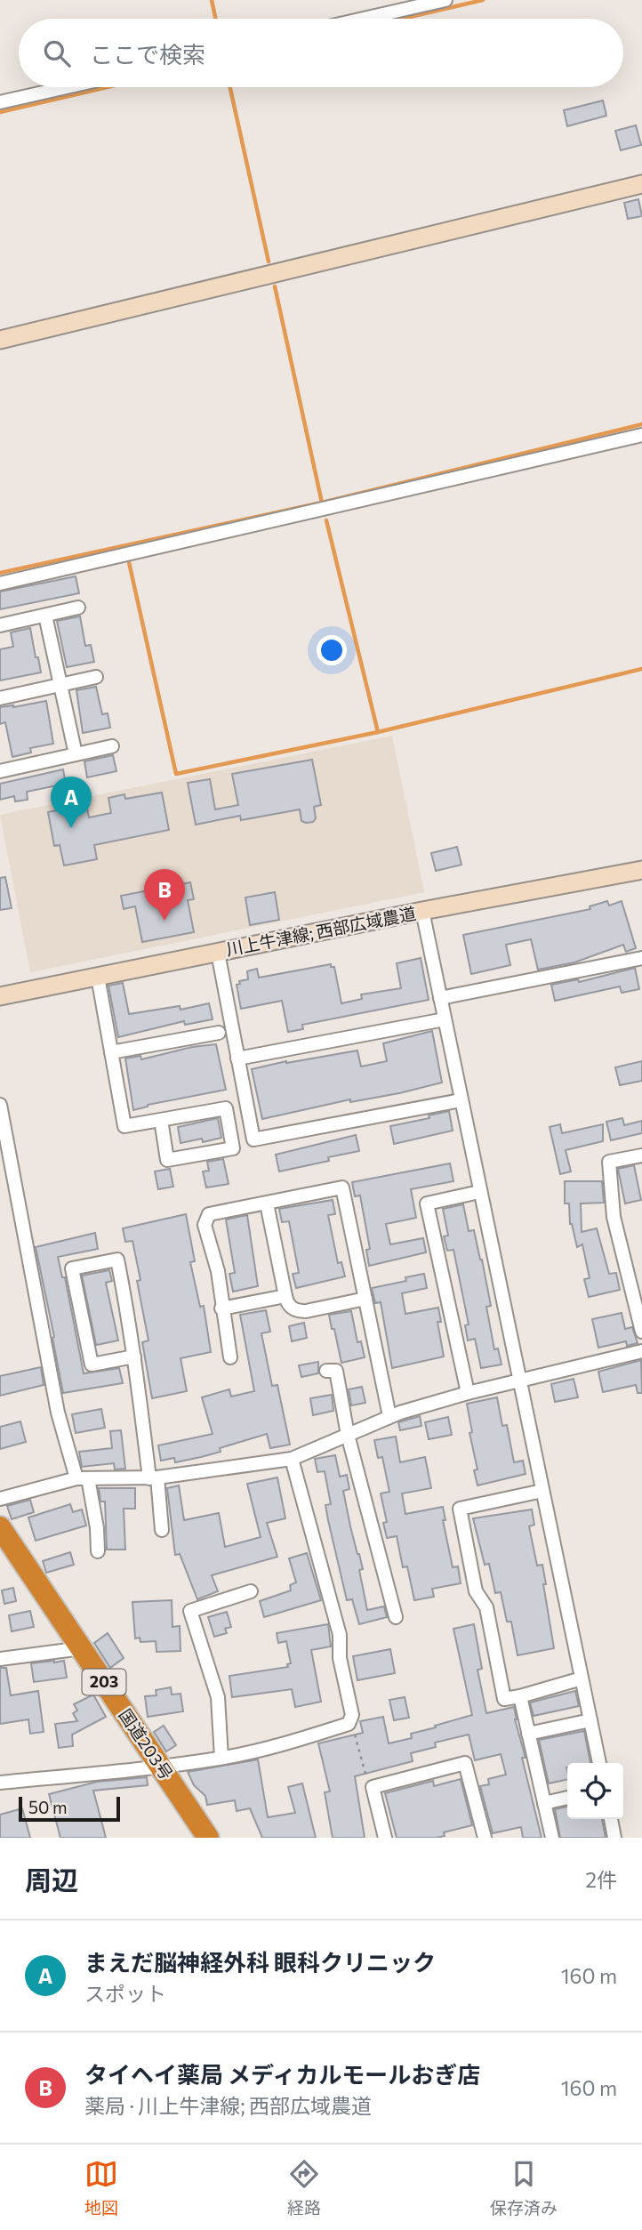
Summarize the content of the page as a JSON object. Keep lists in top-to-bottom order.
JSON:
{
  "streets": {
    "highway": ["203", "国道203号"],
    "street": ["川上牛津線; 西部広域農道"]
  },
  "scale_bar": "50 m",
  "page": {
    "search": "ここで検索",
    "pins": ["A", "B"],
    "scale": "50 m",
    "heading": ["周辺", "2件"],
    "list": [
      {
        "mark": "A",
        "name": "まえだ脳神経外科 眼科クリニック",
        "note": "スポット",
        "value": "160 m"
      },
      {
        "mark": "B",
        "name": "タイヘイ薬局 メディカルモールおぎ店",
        "note": "薬局 · 川上牛津線; 西部広域農道",
        "value": "160 m"
      }
    ],
    "nav": ["地図", "経路", "保存済み"]
  }
}
